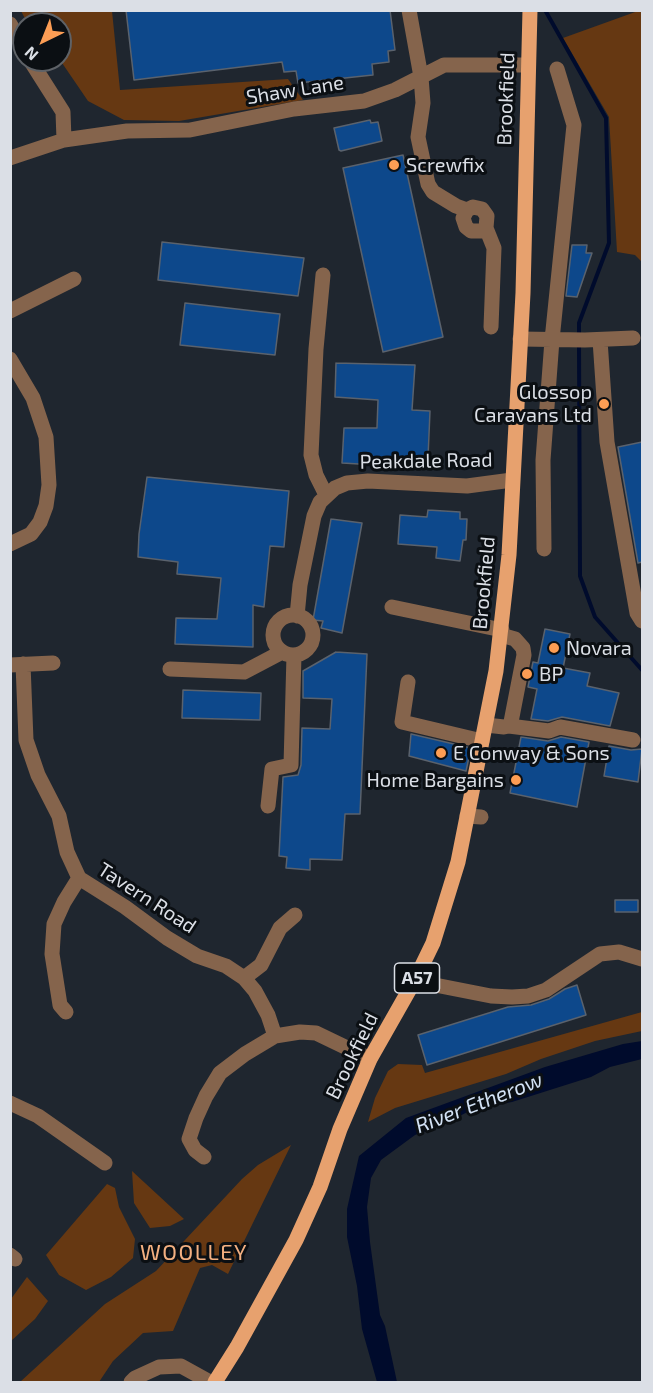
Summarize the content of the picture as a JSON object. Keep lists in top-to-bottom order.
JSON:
{
  "streets": {
    "main road": ["Brookfield", "A57"],
    "street": ["Shaw Lane", "Peakdale Road", "Tavern Road"]
  },
  "crossings": [
    ["Shaw Lane", "Brookfield"],
    ["Brookfield", "Peakdale Road"]
  ],
  "districts": ["WOOLLEY"],
  "water": ["River Etherow"],
  "places": [
    "Screwfix",
    "Glossop Caravans Ltd",
    "Novara",
    "BP",
    "E Conway & Sons",
    "Home Bargains"
  ],
  "north": "bottom left"
}
